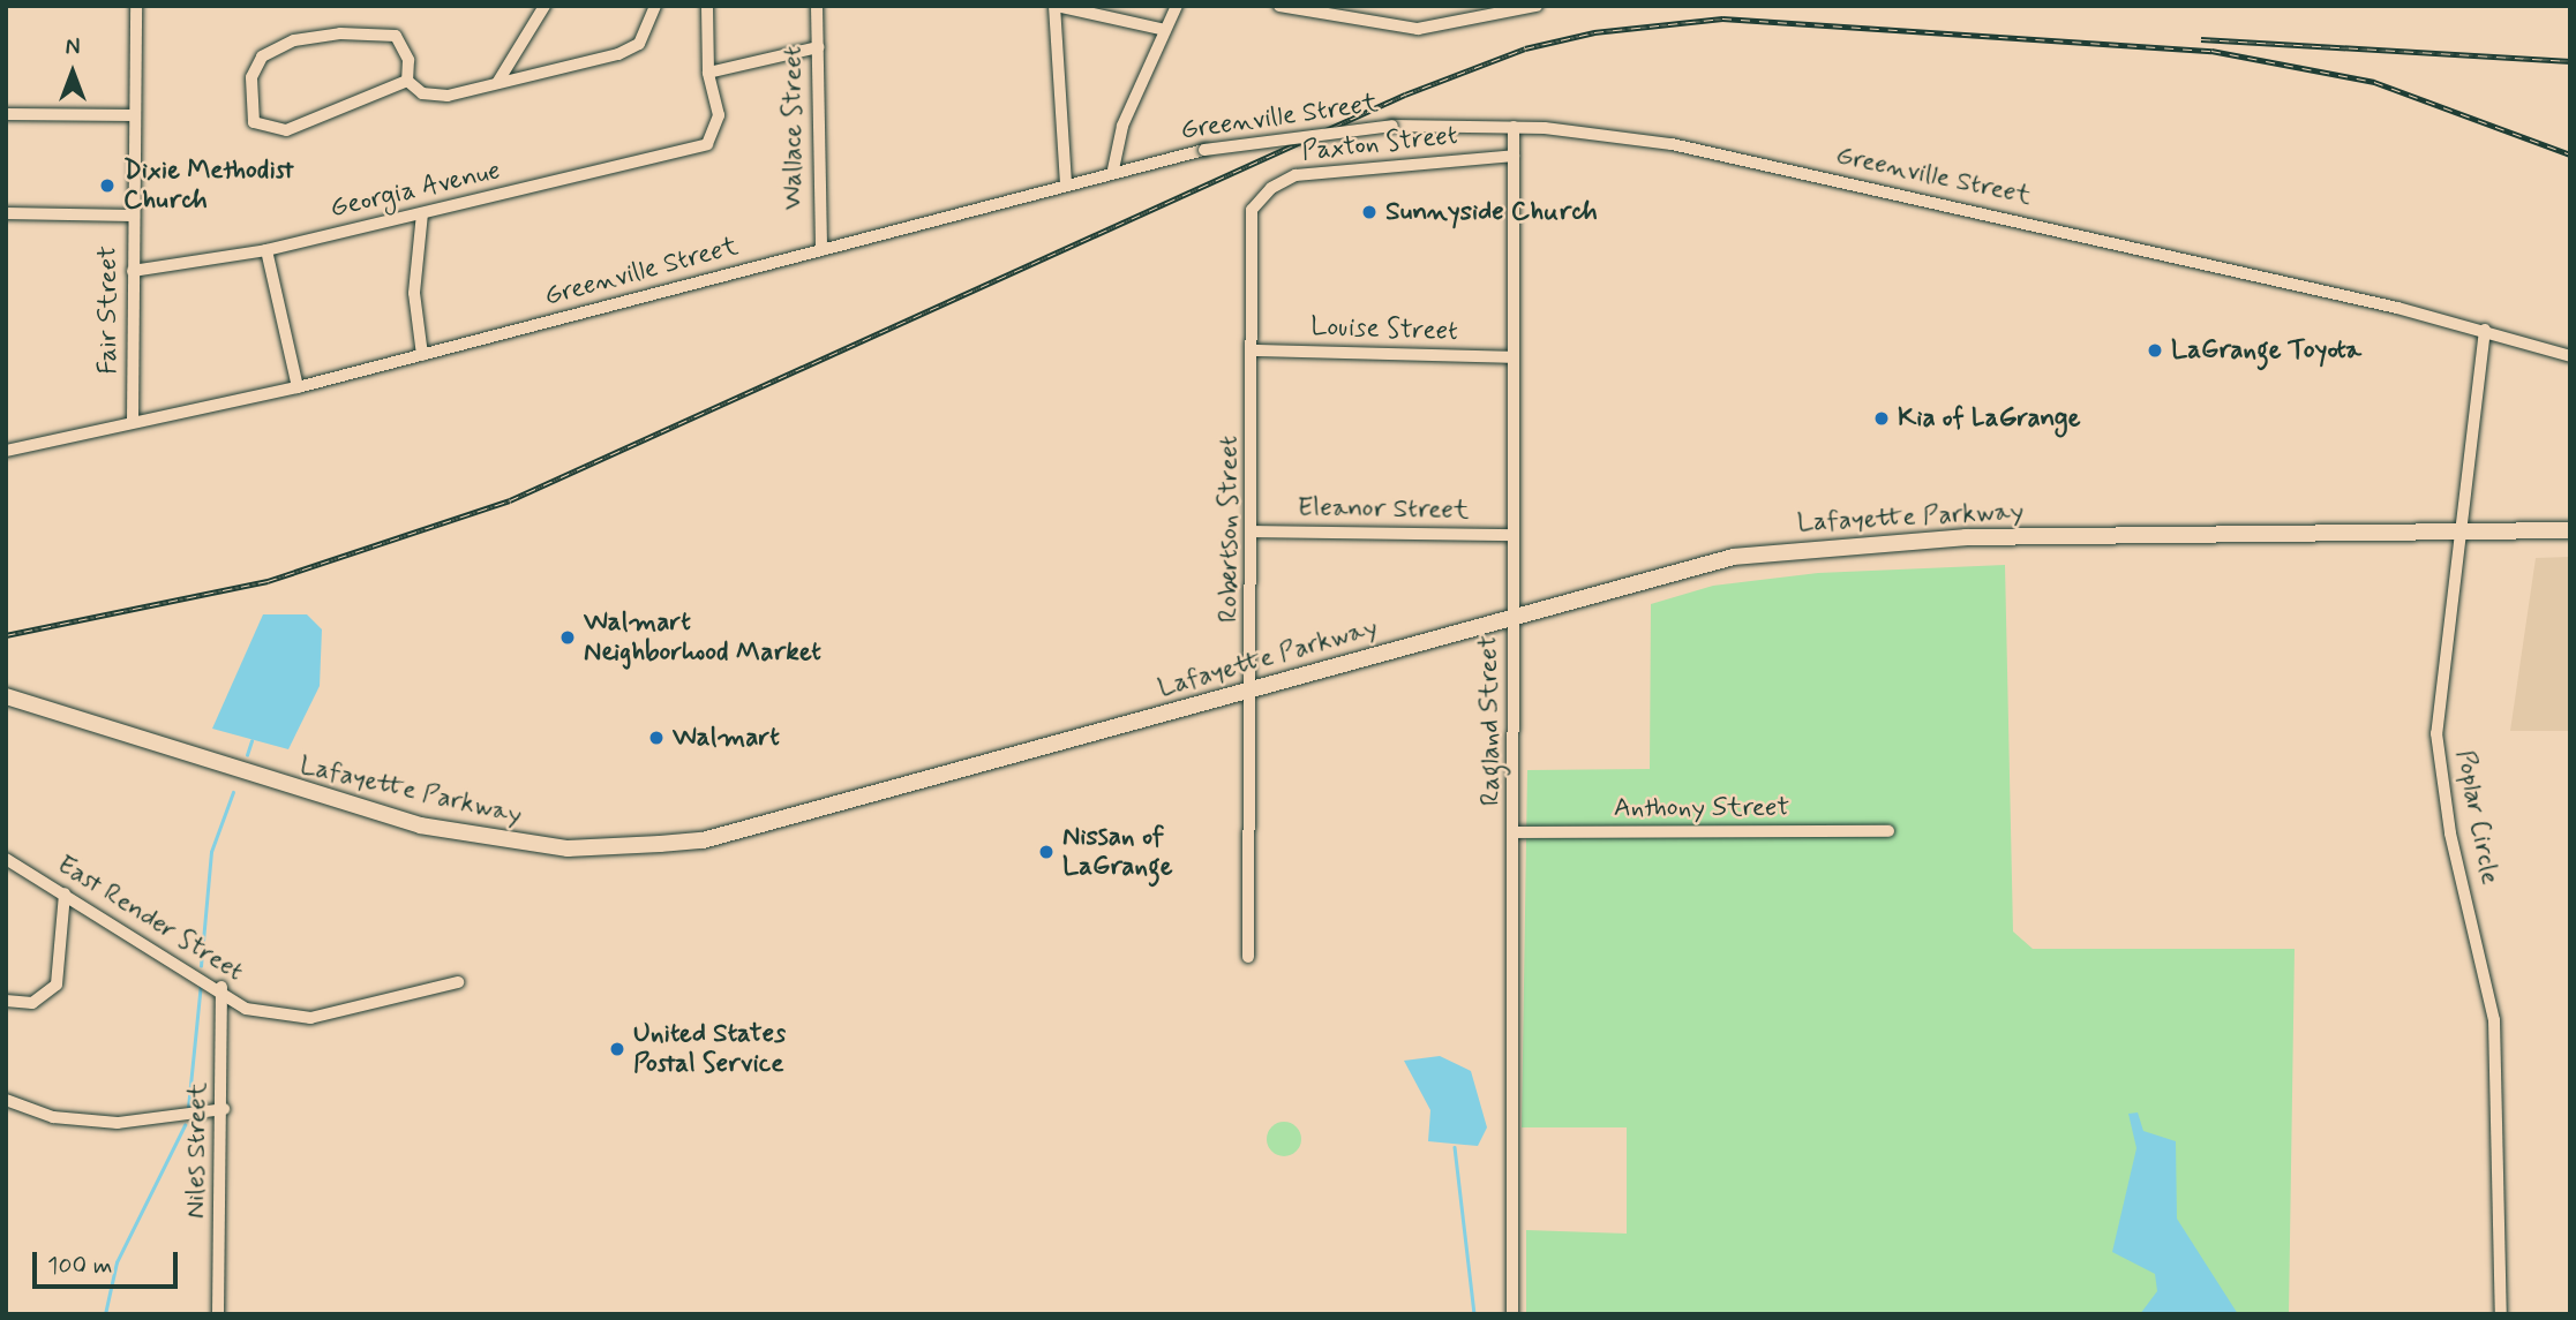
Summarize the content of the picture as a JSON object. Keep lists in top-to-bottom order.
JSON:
{
  "streets": {
    "highway": ["Lafayette Parkway"],
    "street": [
      "Greenville Street",
      "Wallace Street",
      "Paxton Street",
      "Georgia Avenue",
      "Fair Street",
      "Louise Street",
      "Eleanor Street",
      "Robertson Street",
      "Ragland Street",
      "Anthony Street",
      "Poplar Circle",
      "East Render Street",
      "Niles Street"
    ]
  },
  "crossings": [
    ["Greenville Street", "Wallace Street"],
    ["Greenville Street", "Fair Street"],
    ["Greenville Street", "Ragland Street"],
    ["Greenville Street", "Poplar Circle"],
    ["Paxton Street", "Robertson Street"],
    ["Paxton Street", "Ragland Street"],
    ["Georgia Avenue", "Fair Street"],
    ["Louise Street", "Robertson Street"],
    ["Louise Street", "Ragland Street"],
    ["Eleanor Street", "Robertson Street"],
    ["Eleanor Street", "Ragland Street"],
    ["Lafayette Parkway", "Robertson Street"],
    ["Lafayette Parkway", "Ragland Street"],
    ["Lafayette Parkway", "Poplar Circle"],
    ["Ragland Street", "Anthony Street"],
    ["East Render Street", "Niles Street"]
  ],
  "places": [
    "Dixie Methodist Church",
    "Sunnyside Church",
    "LaGrange Toyota",
    "Kia of LaGrange",
    "Walmart Neighborhood Market",
    "Walmart",
    "Nissan of LaGrange",
    "United States Postal Service"
  ],
  "scale_bar": "100 m",
  "north": "top"
}
